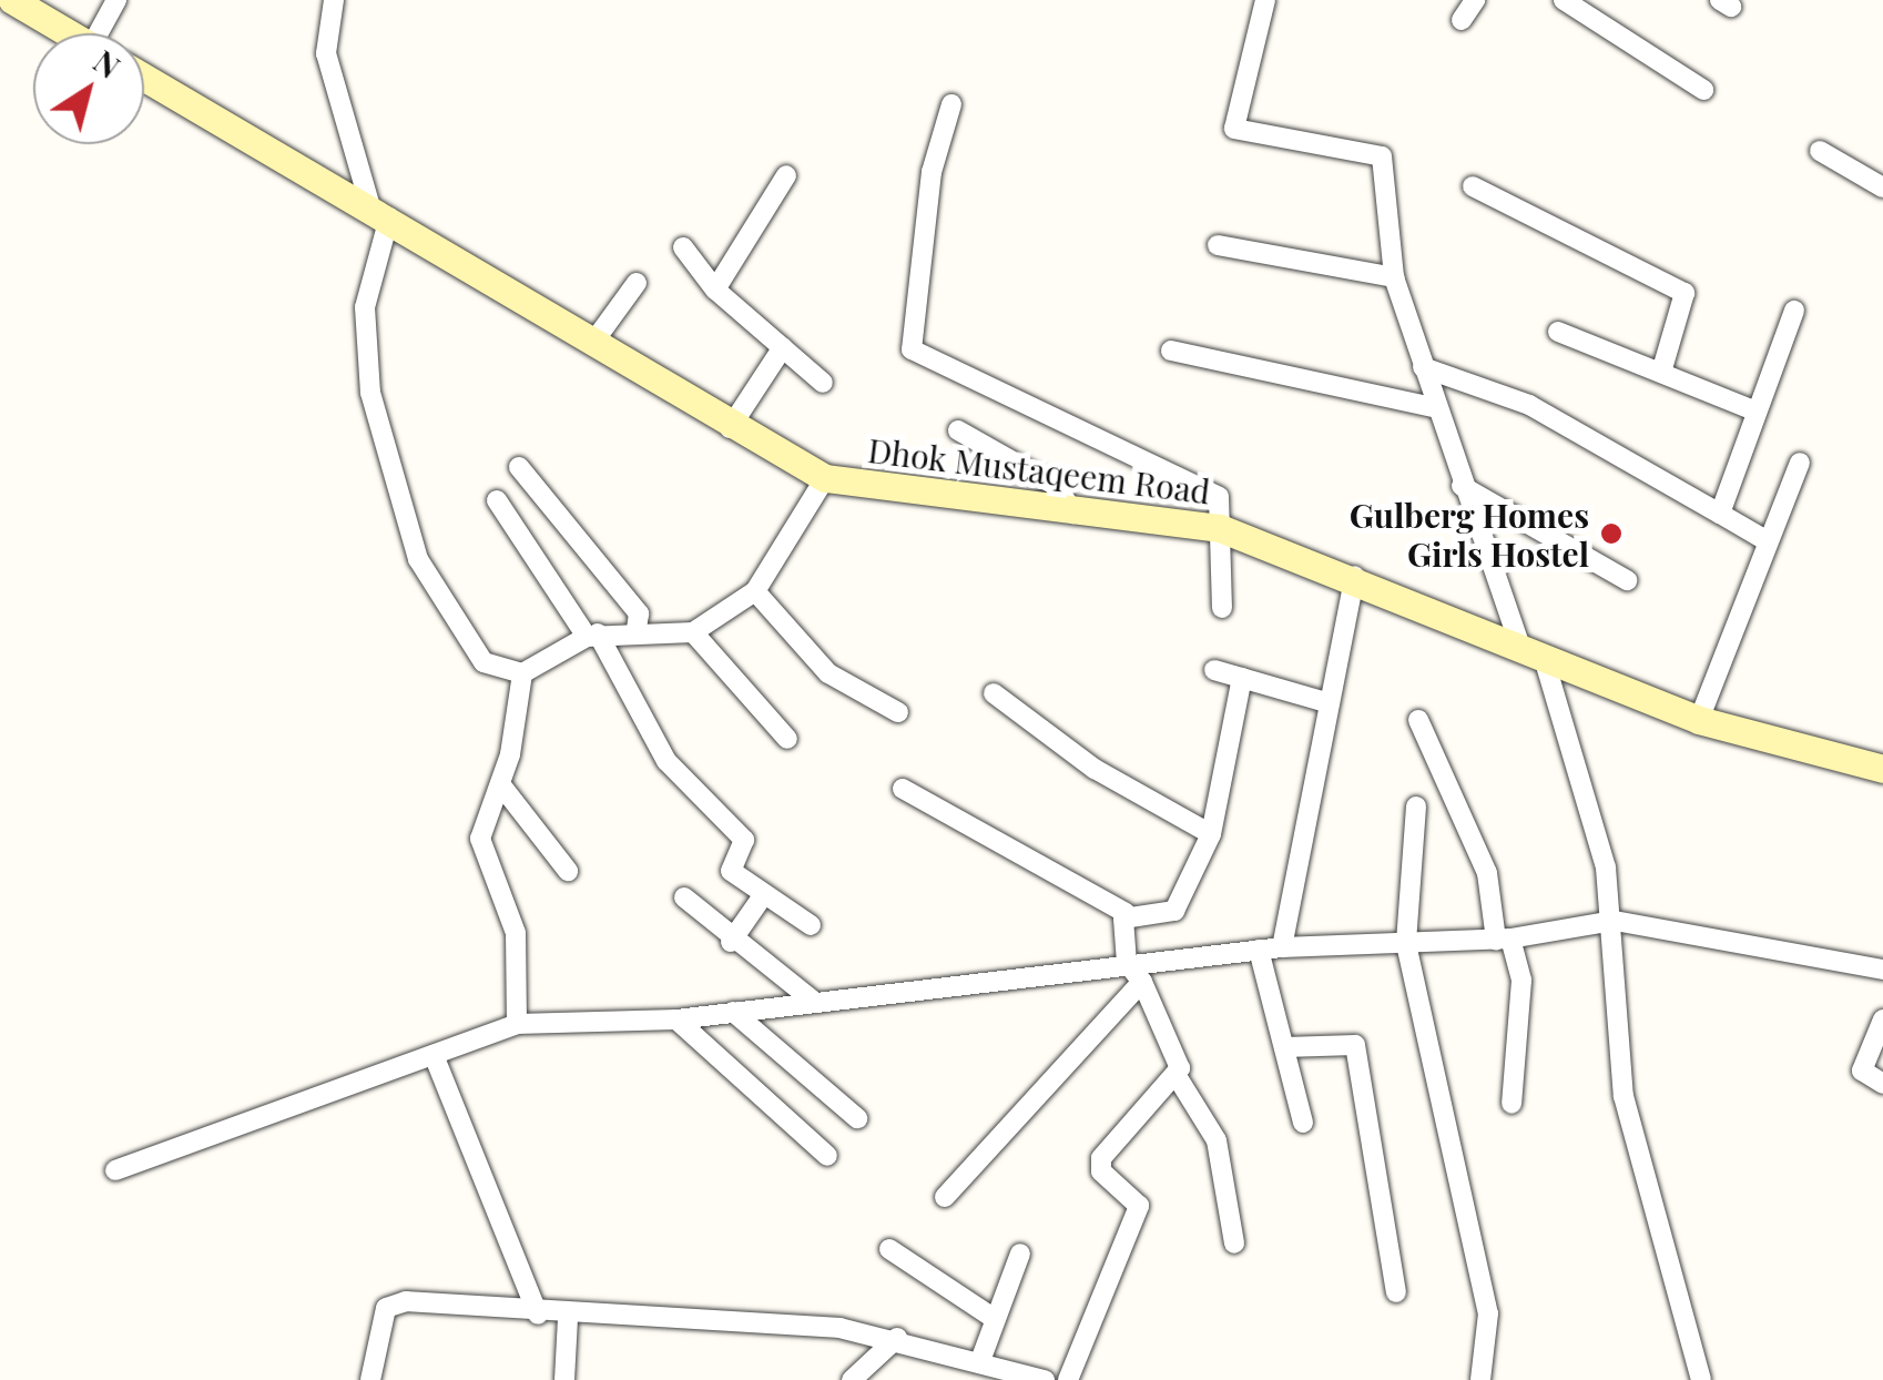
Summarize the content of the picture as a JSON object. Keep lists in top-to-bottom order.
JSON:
{
  "streets": {
    "street": ["Dhok Mustaqeem Road"]
  },
  "places": ["Gulberg Homes Girls Hostel"],
  "north": "top right"
}
